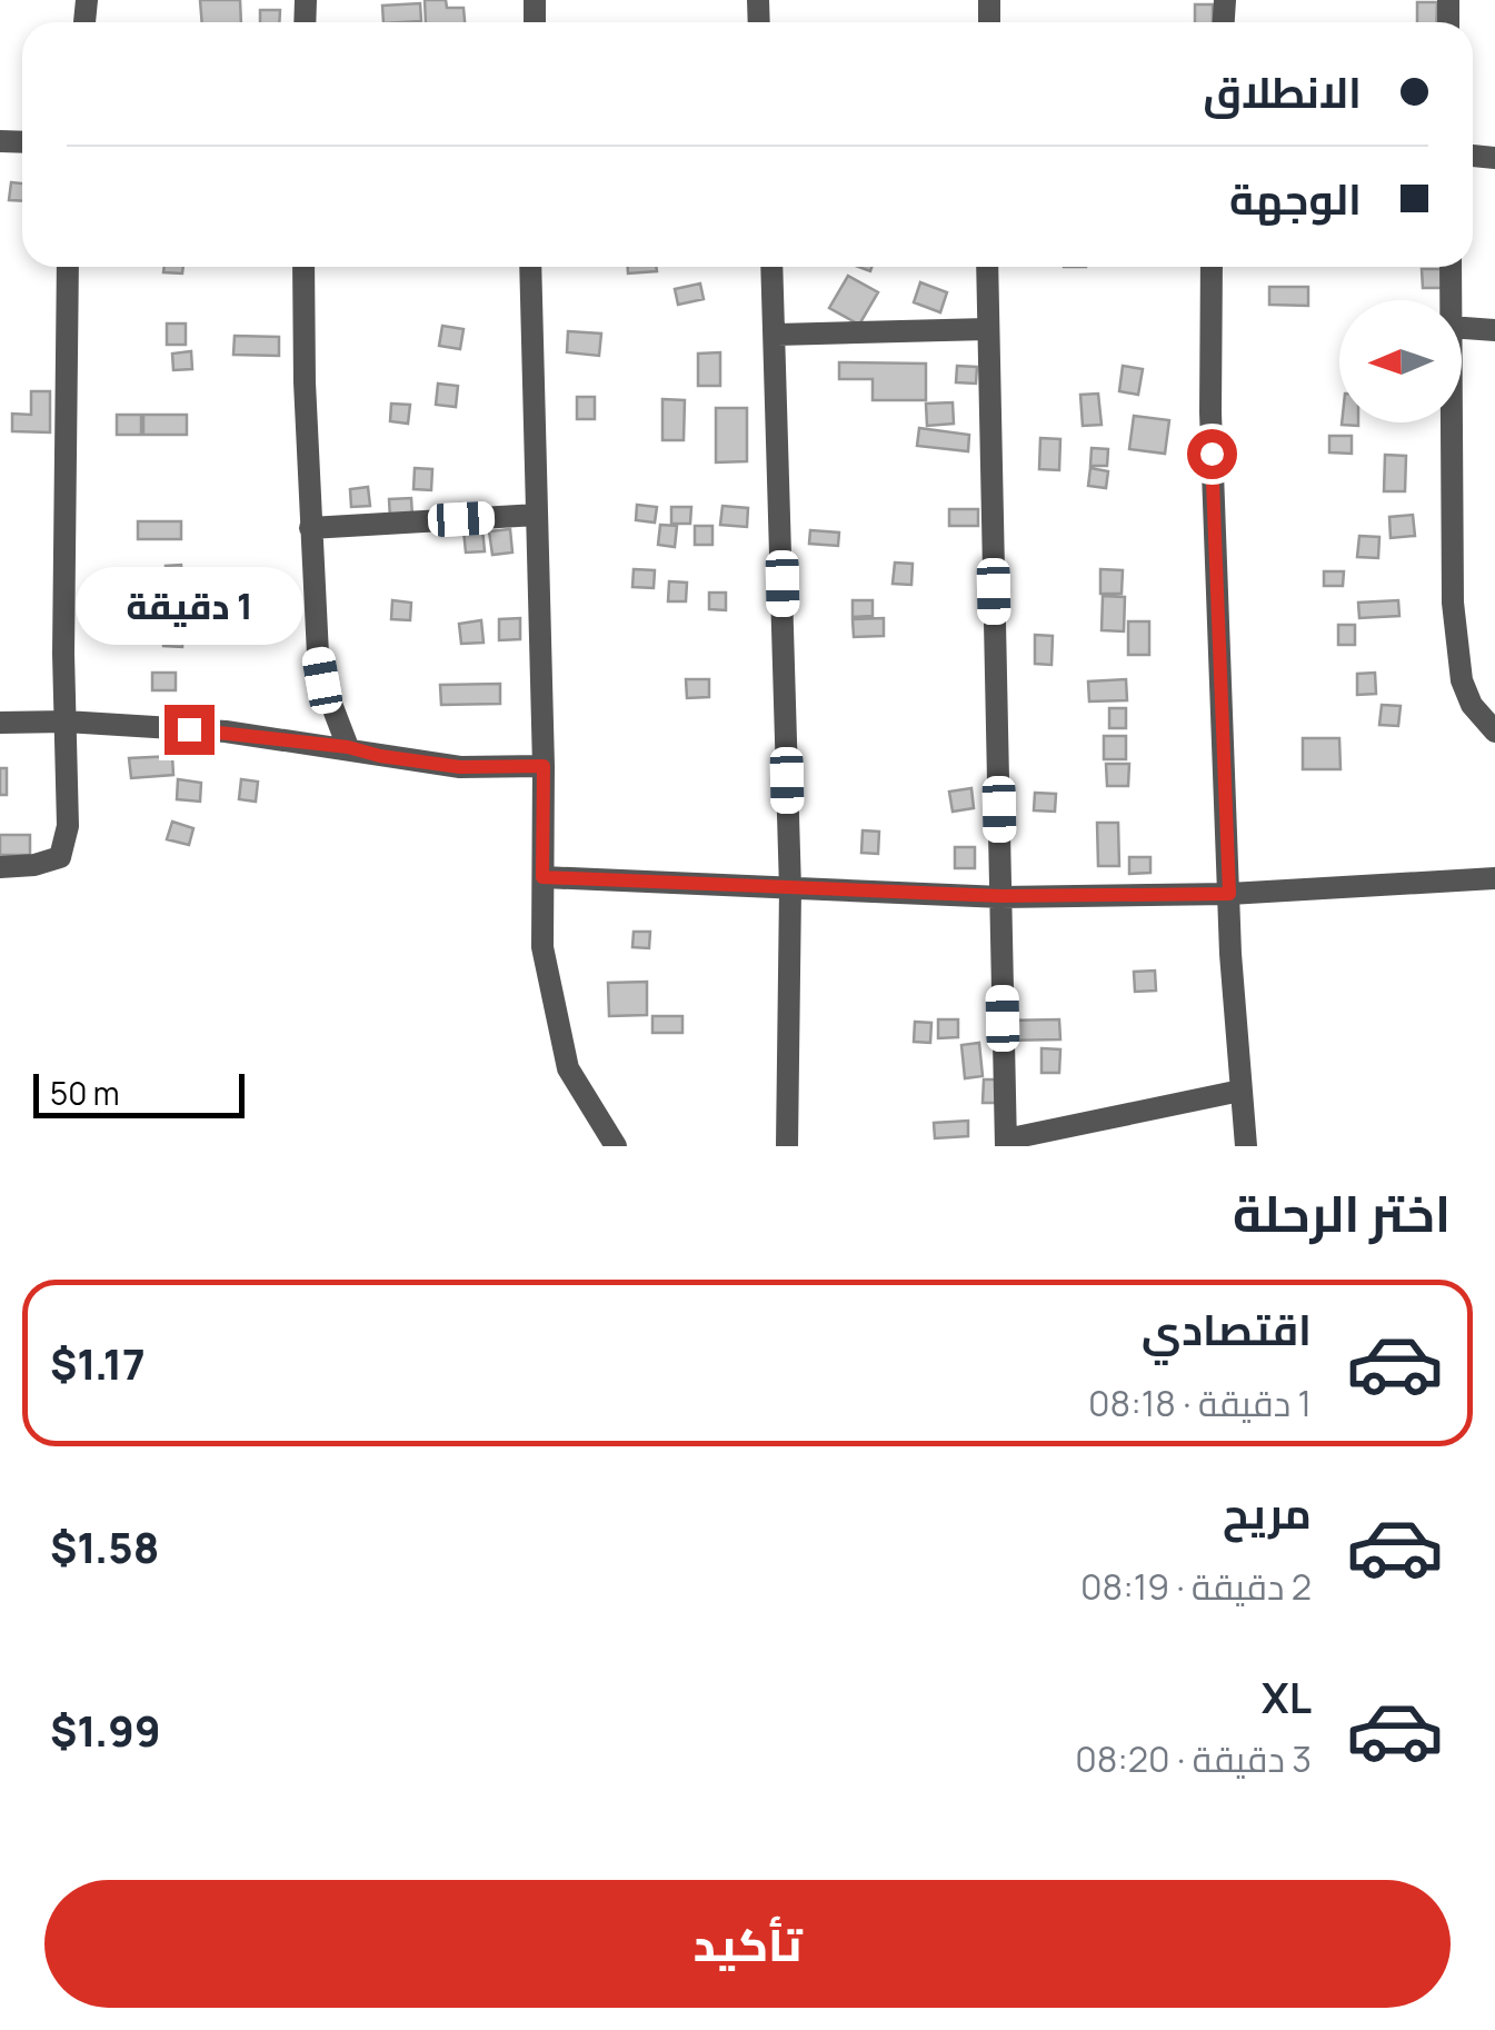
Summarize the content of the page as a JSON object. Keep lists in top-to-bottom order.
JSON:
{
  "scale_bar": "50 m",
  "north": "left",
  "page": {
    "banner": ["الانطلاق", "الوجهة"],
    "bubble": "1 دقيقة",
    "scale": "50 m",
    "heading": "اختر الرحلة",
    "list": [
      {
        "name": "اقتصادي",
        "note": "1 دقيقة · 08:18",
        "value": "$1.17"
      },
      {
        "name": "مريح",
        "note": "2 دقيقة · 08:19",
        "value": "$1.58"
      },
      {
        "name": "XL",
        "note": "3 دقيقة · 08:20",
        "value": "$1.99"
      }
    ],
    "buttons": "تأكيد"
  }
}
